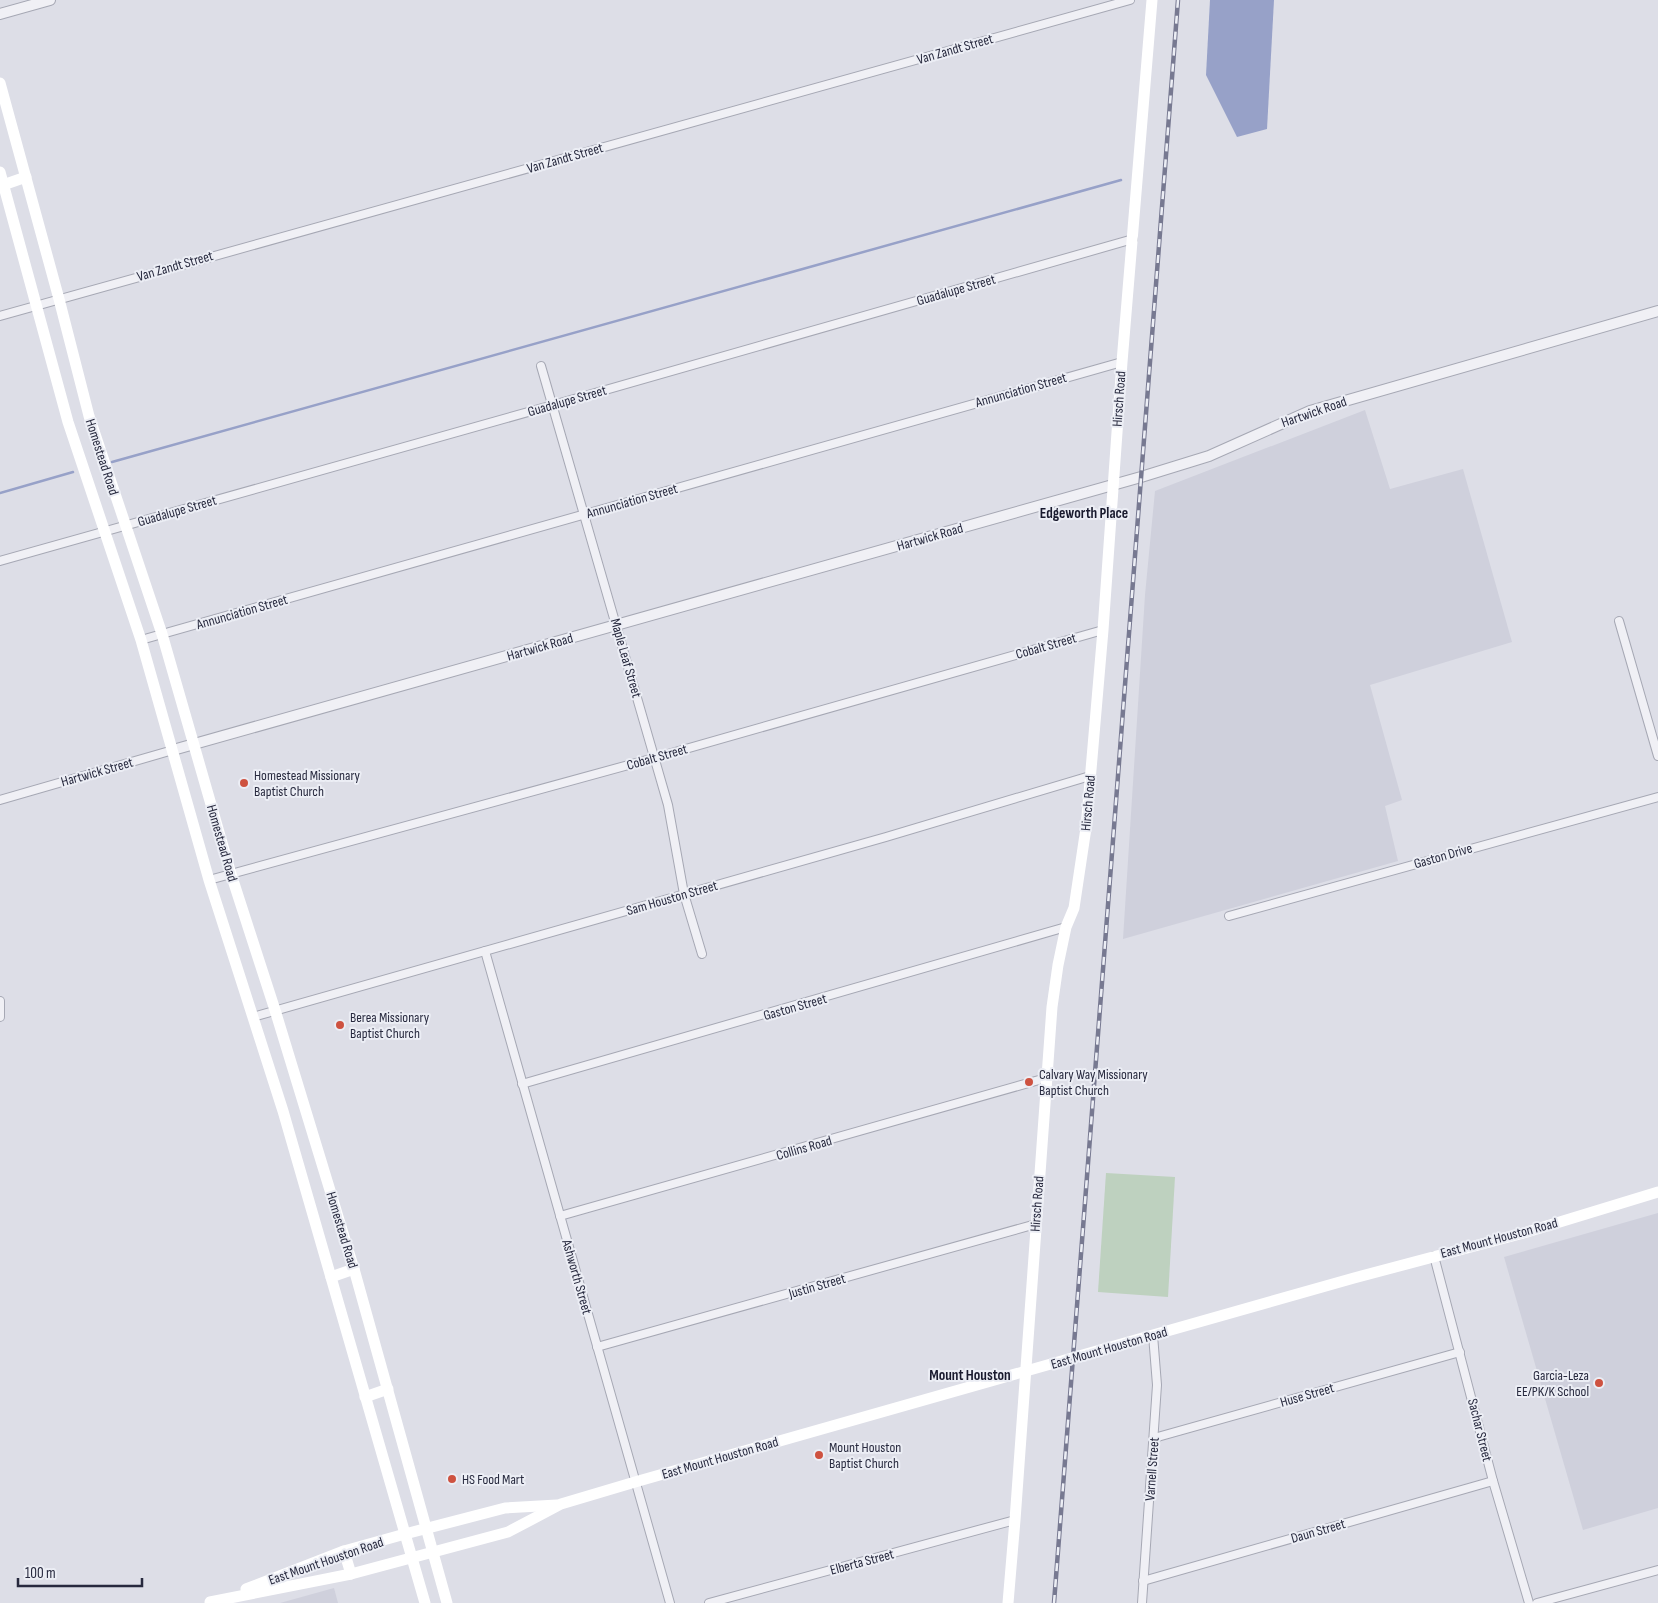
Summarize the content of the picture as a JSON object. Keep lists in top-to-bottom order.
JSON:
{
  "streets": {
    "main road": ["Hirsch Road", "Homestead Road", "East Mount Houston Road"],
    "street": [
      "Van Zandt Street",
      "Guadalupe Street",
      "Annunciation Street",
      "Hartwick Road",
      "Cobalt Street",
      "Maple Leaf Street",
      "Hartwick Street",
      "Gaston Drive",
      "Sam Houston Street",
      "Gaston Street",
      "Collins Road",
      "Ashworth Street",
      "Justin Street",
      "Huse Street",
      "Sachar Street",
      "Varnell Street",
      "Daun Street",
      "Elberta Street"
    ]
  },
  "crossings": [
    ["Van Zandt Street", "Homestead Road"],
    ["Guadalupe Street", "Hirsch Road"],
    ["Guadalupe Street", "Homestead Road"],
    ["Guadalupe Street", "Maple Leaf Street"],
    ["Annunciation Street", "Hirsch Road"],
    ["Annunciation Street", "Homestead Road"],
    ["Annunciation Street", "Maple Leaf Street"],
    ["Hirsch Road", "Hartwick Road"],
    ["Hirsch Road", "Cobalt Street"],
    ["Hirsch Road", "Sam Houston Street"],
    ["Hirsch Road", "Gaston Street"],
    ["Hirsch Road", "Collins Road"],
    ["Hirsch Road", "East Mount Houston Road"],
    ["Hirsch Road", "Justin Street"],
    ["Hirsch Road", "Elberta Street"],
    ["Hartwick Road", "Homestead Road"],
    ["Hartwick Road", "Maple Leaf Street"],
    ["Hartwick Road", "Hartwick Street"],
    ["Homestead Road", "Cobalt Street"],
    ["Homestead Road", "Hartwick Street"],
    ["Homestead Road", "Sam Houston Street"],
    ["Homestead Road", "East Mount Houston Road"],
    ["Cobalt Street", "Maple Leaf Street"],
    ["Maple Leaf Street", "Sam Houston Street"],
    ["Sam Houston Street", "Ashworth Street"],
    ["Gaston Street", "Ashworth Street"],
    ["Collins Road", "Ashworth Street"],
    ["East Mount Houston Road", "Ashworth Street"],
    ["East Mount Houston Road", "Sachar Street"],
    ["East Mount Houston Road", "Varnell Street"],
    ["Ashworth Street", "Justin Street"],
    ["Huse Street", "Sachar Street"],
    ["Huse Street", "Varnell Street"],
    ["Sachar Street", "Daun Street"],
    ["Varnell Street", "Daun Street"]
  ],
  "districts": ["Edgeworth Place", "Mount Houston"],
  "places": [
    "Homestead Missionary Baptist Church",
    "Berea Missionary Baptist Church",
    "Calvary Way Missionary Baptist Church",
    "Garcia-Leza EE/PK/K School",
    "Mount Houston Baptist Church",
    "HS Food Mart"
  ],
  "scale_bar": "100 m"
}
